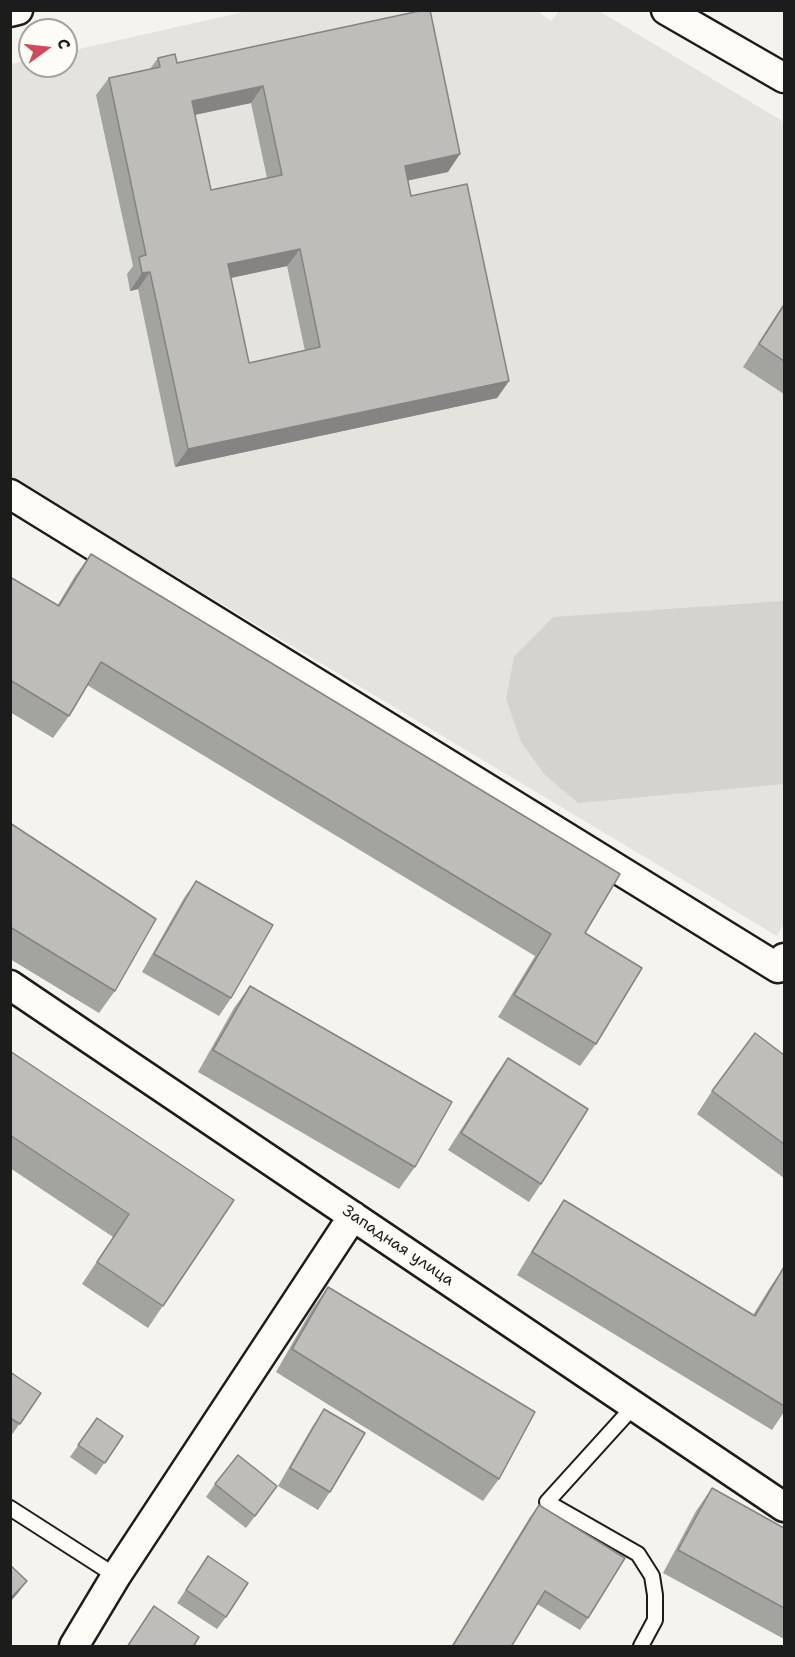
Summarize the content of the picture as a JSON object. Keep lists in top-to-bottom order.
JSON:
{
  "streets": {
    "street": ["Западная улица"]
  },
  "north": "right"
}
